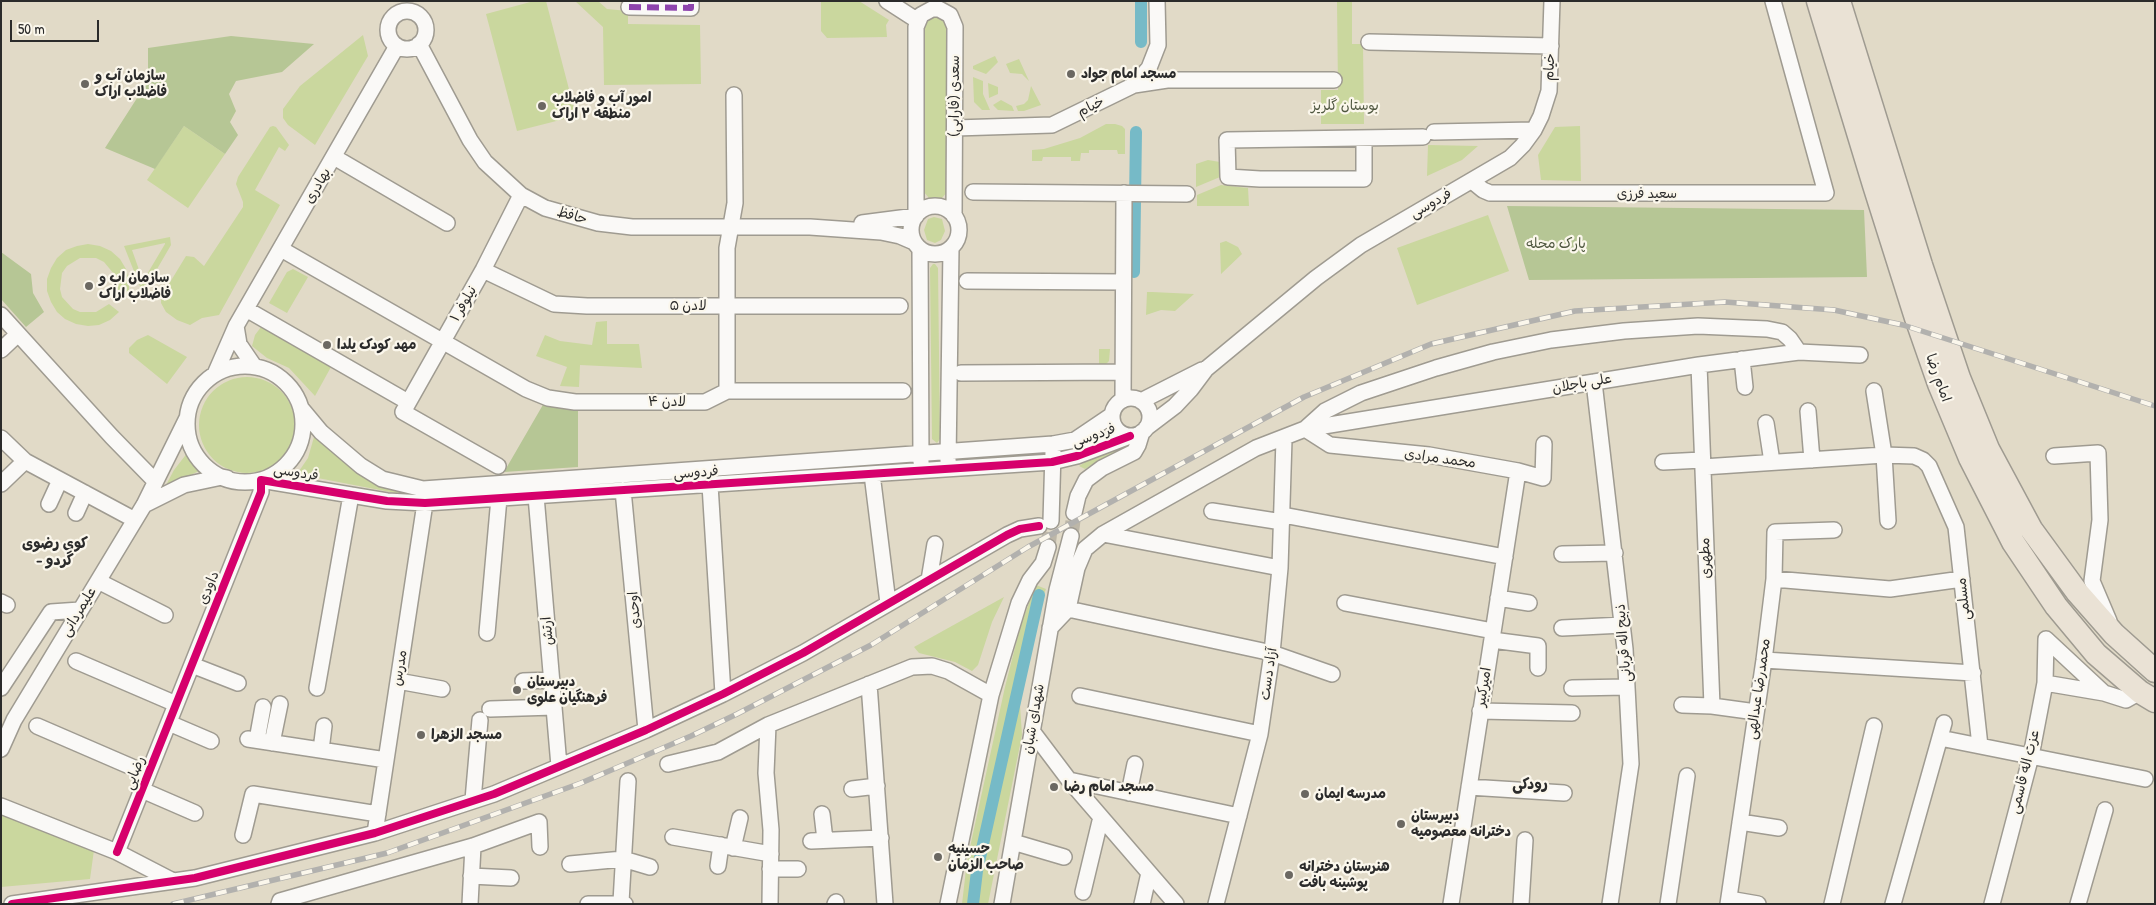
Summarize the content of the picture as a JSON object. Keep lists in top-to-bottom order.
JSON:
{
  "streets": {
    "highway": ["امام رضا"],
    "street": [
      "خیام",
      "سعدی (فارابی)",
      "بهادری",
      "سعید فرزی",
      "فردوسی",
      "حافظ",
      "نیلوفر ۱",
      "لادن ۵",
      "علی باجلان",
      "لادن ۴",
      "محمد مرادی",
      "مطهری",
      "داودی",
      "مسلمی",
      "اوحدی",
      "علیمردانی",
      "ارتش",
      "ذبیح اله قربانی",
      "مدرس",
      "آزاد دست",
      "امیرکبیر",
      "محمدرضا عبدالهی",
      "شهدای شبان",
      "عزت اله قاسمی",
      "رضایی"
    ]
  },
  "crossings": [
    ["خیام", "سعدی (فارابی)"],
    ["خیام", "فردوسی"],
    ["بهادری", "فردوسی"],
    ["بهادری", "حافظ"],
    ["بهادری", "لادن ۴"],
    ["بهادری", "داودی"],
    ["بهادری", "علیمردانی"],
    ["سعید فرزی", "فردوسی"],
    ["فردوسی", "داودی"],
    ["فردوسی", "اوحدی"],
    ["فردوسی", "علیمردانی"],
    ["فردوسی", "ارتش"],
    ["فردوسی", "مدرس"],
    ["حافظ", "نیلوفر ۱"],
    ["نیلوفر ۱", "لادن ۵"],
    ["نیلوفر ۱", "لادن ۴"],
    ["علی باجلان", "محمد مرادی"],
    ["علی باجلان", "مطهری"],
    ["علی باجلان", "ذبیح اله قربانی"],
    ["محمد مرادی", "امیرکبیر"],
    ["داودی", "علیمردانی"],
    ["داودی", "رضایی"]
  ],
  "districts": ["کوی رضوی - گردو", "رودکی"],
  "parks": ["بوستان گلریز", "پارک محله"],
  "places": [
    "مسجد امام جواد",
    "سازمان آب و فاضلاب اراک",
    "امور آب و فاضلاب منطقه ۲ اراک",
    "سازمان اب و فاضلاب اراک",
    "مهد کودک یلدا",
    "دبیرستان فرهنگیان علوی",
    "مسجد الزهرا",
    "مسجد امام رضا",
    "مدرسه ایمان",
    "دبیرستان دخترانه معصومیه",
    "حسینیه صاحب الزمان",
    "هنرستان دخترانه پوشینه بافت"
  ],
  "scale_bar": "50 m"
}
